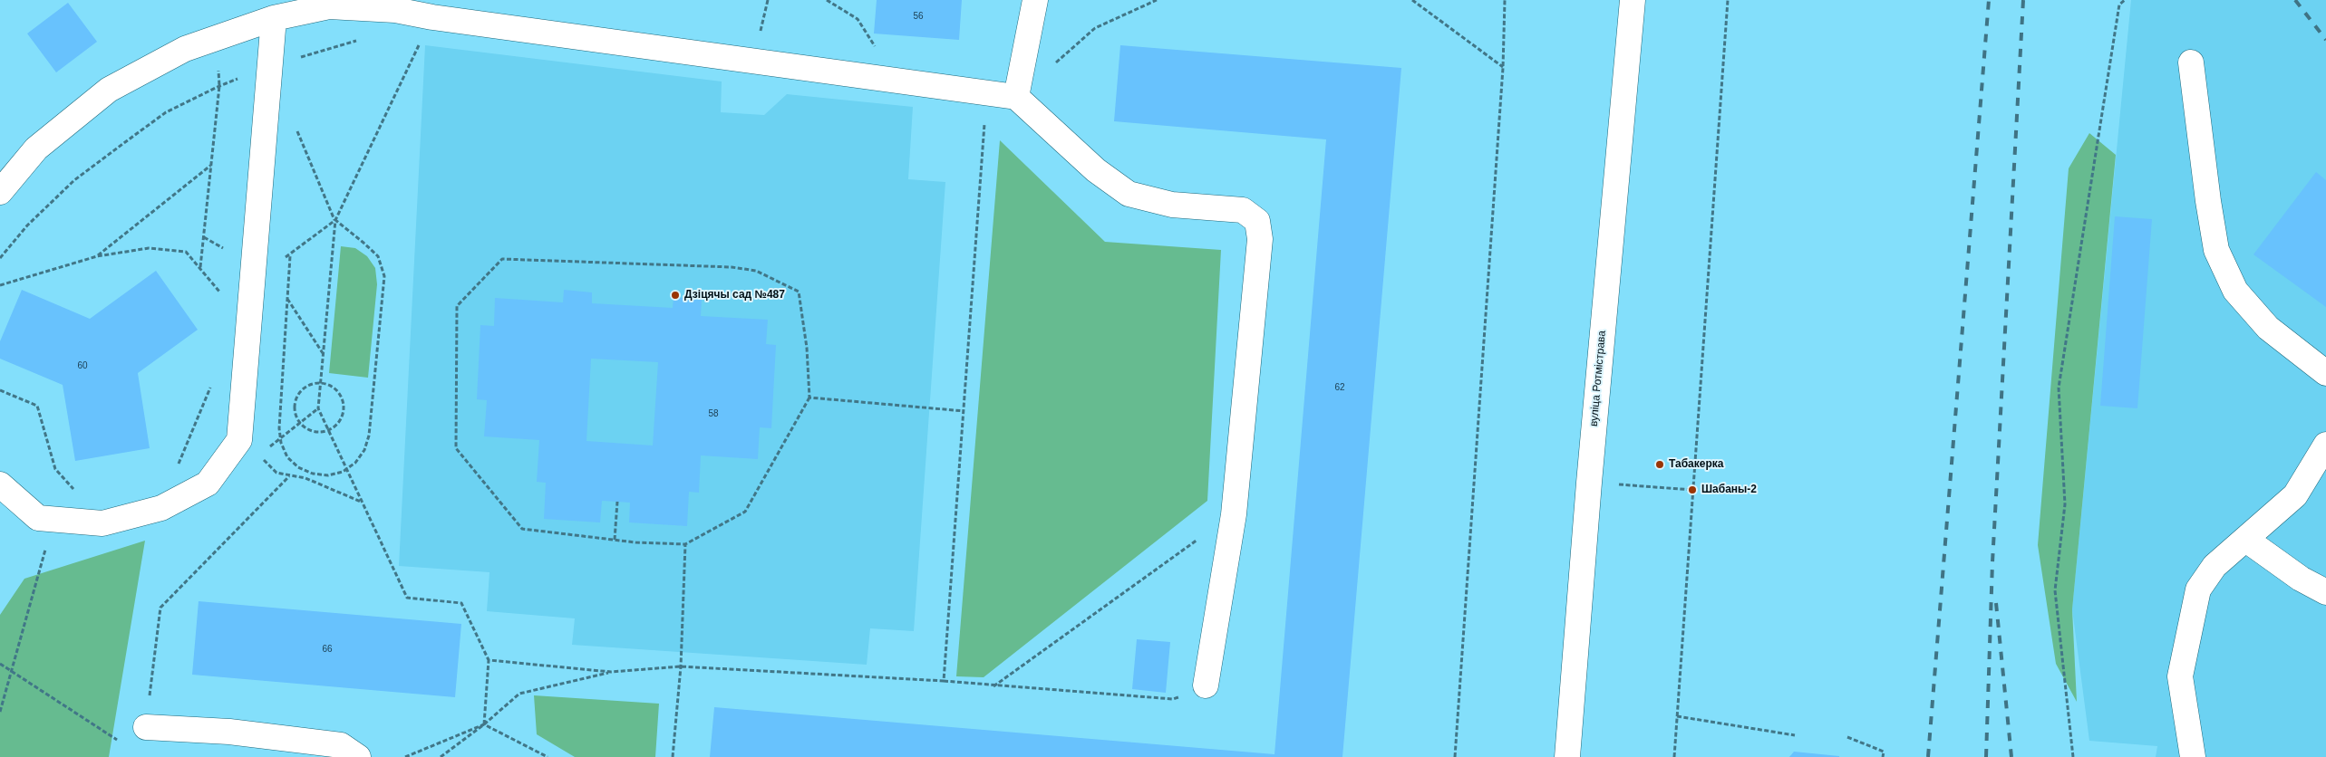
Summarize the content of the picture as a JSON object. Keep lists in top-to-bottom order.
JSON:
{
  "streets": {
    "street": ["вуліца Ротмістрава"]
  },
  "places": ["Дзіцячы сад №487", "Табакерка", "Шабаны-2"],
  "house_numbers": [
    "56",
    "60",
    "62",
    "58",
    "66"
  ]
}
